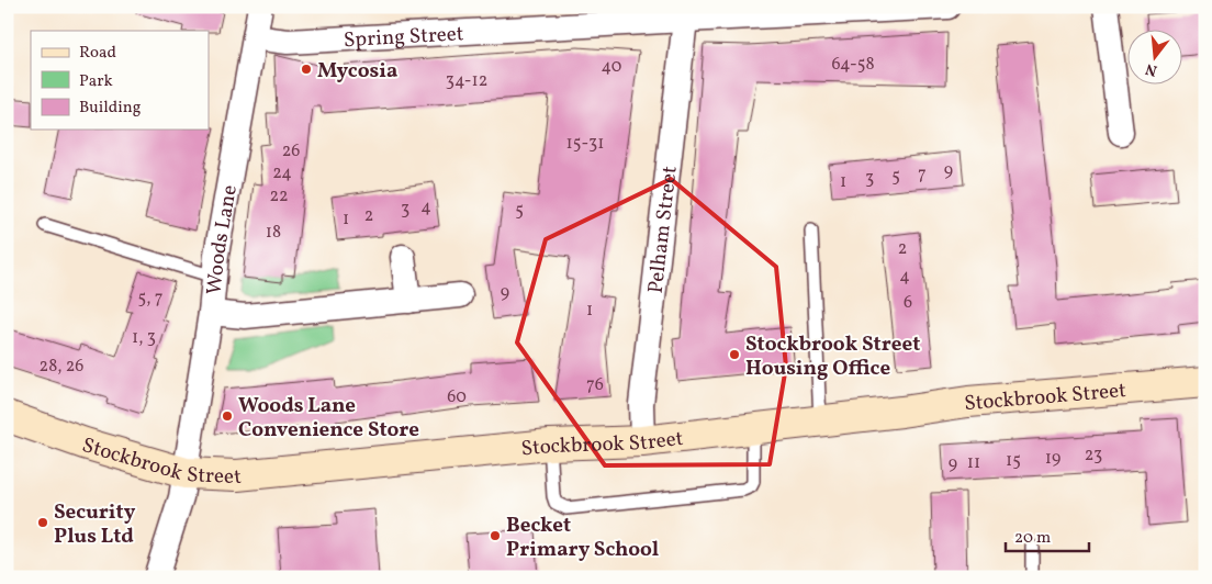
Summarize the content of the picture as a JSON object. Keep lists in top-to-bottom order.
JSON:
{
  "streets": {
    "street": [
      "Spring Street",
      "Pelham Street",
      "Woods Lane",
      "Stockbrook Street"
    ]
  },
  "crossings": [
    ["Spring Street", "Pelham Street"],
    ["Spring Street", "Woods Lane"],
    ["Pelham Street", "Stockbrook Street"],
    ["Woods Lane", "Stockbrook Street"]
  ],
  "places": [
    "Mycosia",
    "Stockbrook Street Housing Office",
    "Woods Lane Convenience Store",
    "Security Plus Ltd",
    "Becket Primary School"
  ],
  "house_numbers": [
    "64-58",
    "40",
    "34-12",
    "15-31",
    "26",
    "9",
    "24",
    "7",
    "5",
    "3",
    "1",
    "22",
    "4",
    "3",
    "5",
    "2",
    "1",
    "18",
    "2",
    "4",
    "9",
    "5, 7",
    "6",
    "1",
    "1, 3",
    "28, 26",
    "76",
    "60",
    "23",
    "19",
    "15",
    "11",
    "9"
  ],
  "legend": ["Road", "Park", "Building"],
  "scale_bar": "20 m",
  "north": "bottom"
}
